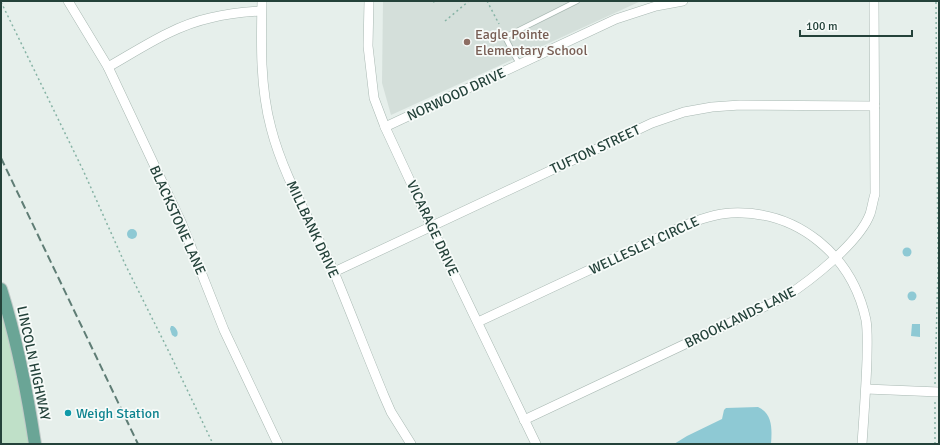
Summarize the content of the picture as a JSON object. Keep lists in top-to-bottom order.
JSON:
{
  "streets": {
    "main road": ["LINCOLN HIGHWAY"],
    "street": [
      "NORWOOD DRIVE",
      "TUFTON STREET",
      "BLACKSTONE LANE",
      "VICARAGE DRIVE",
      "MILLBANK DRIVE",
      "WELLESLEY CIRCLE",
      "BROOKLANDS LANE"
    ]
  },
  "crossings": [
    ["NORWOOD DRIVE", "VICARAGE DRIVE"],
    ["TUFTON STREET", "VICARAGE DRIVE"],
    ["TUFTON STREET", "MILLBANK DRIVE"],
    ["TUFTON STREET", "BROOKLANDS LANE"],
    ["VICARAGE DRIVE", "WELLESLEY CIRCLE"],
    ["VICARAGE DRIVE", "BROOKLANDS LANE"],
    ["WELLESLEY CIRCLE", "BROOKLANDS LANE"]
  ],
  "places": ["Eagle Pointe Elementary School", "Weigh Station"],
  "scale_bar": "100 m"
}
